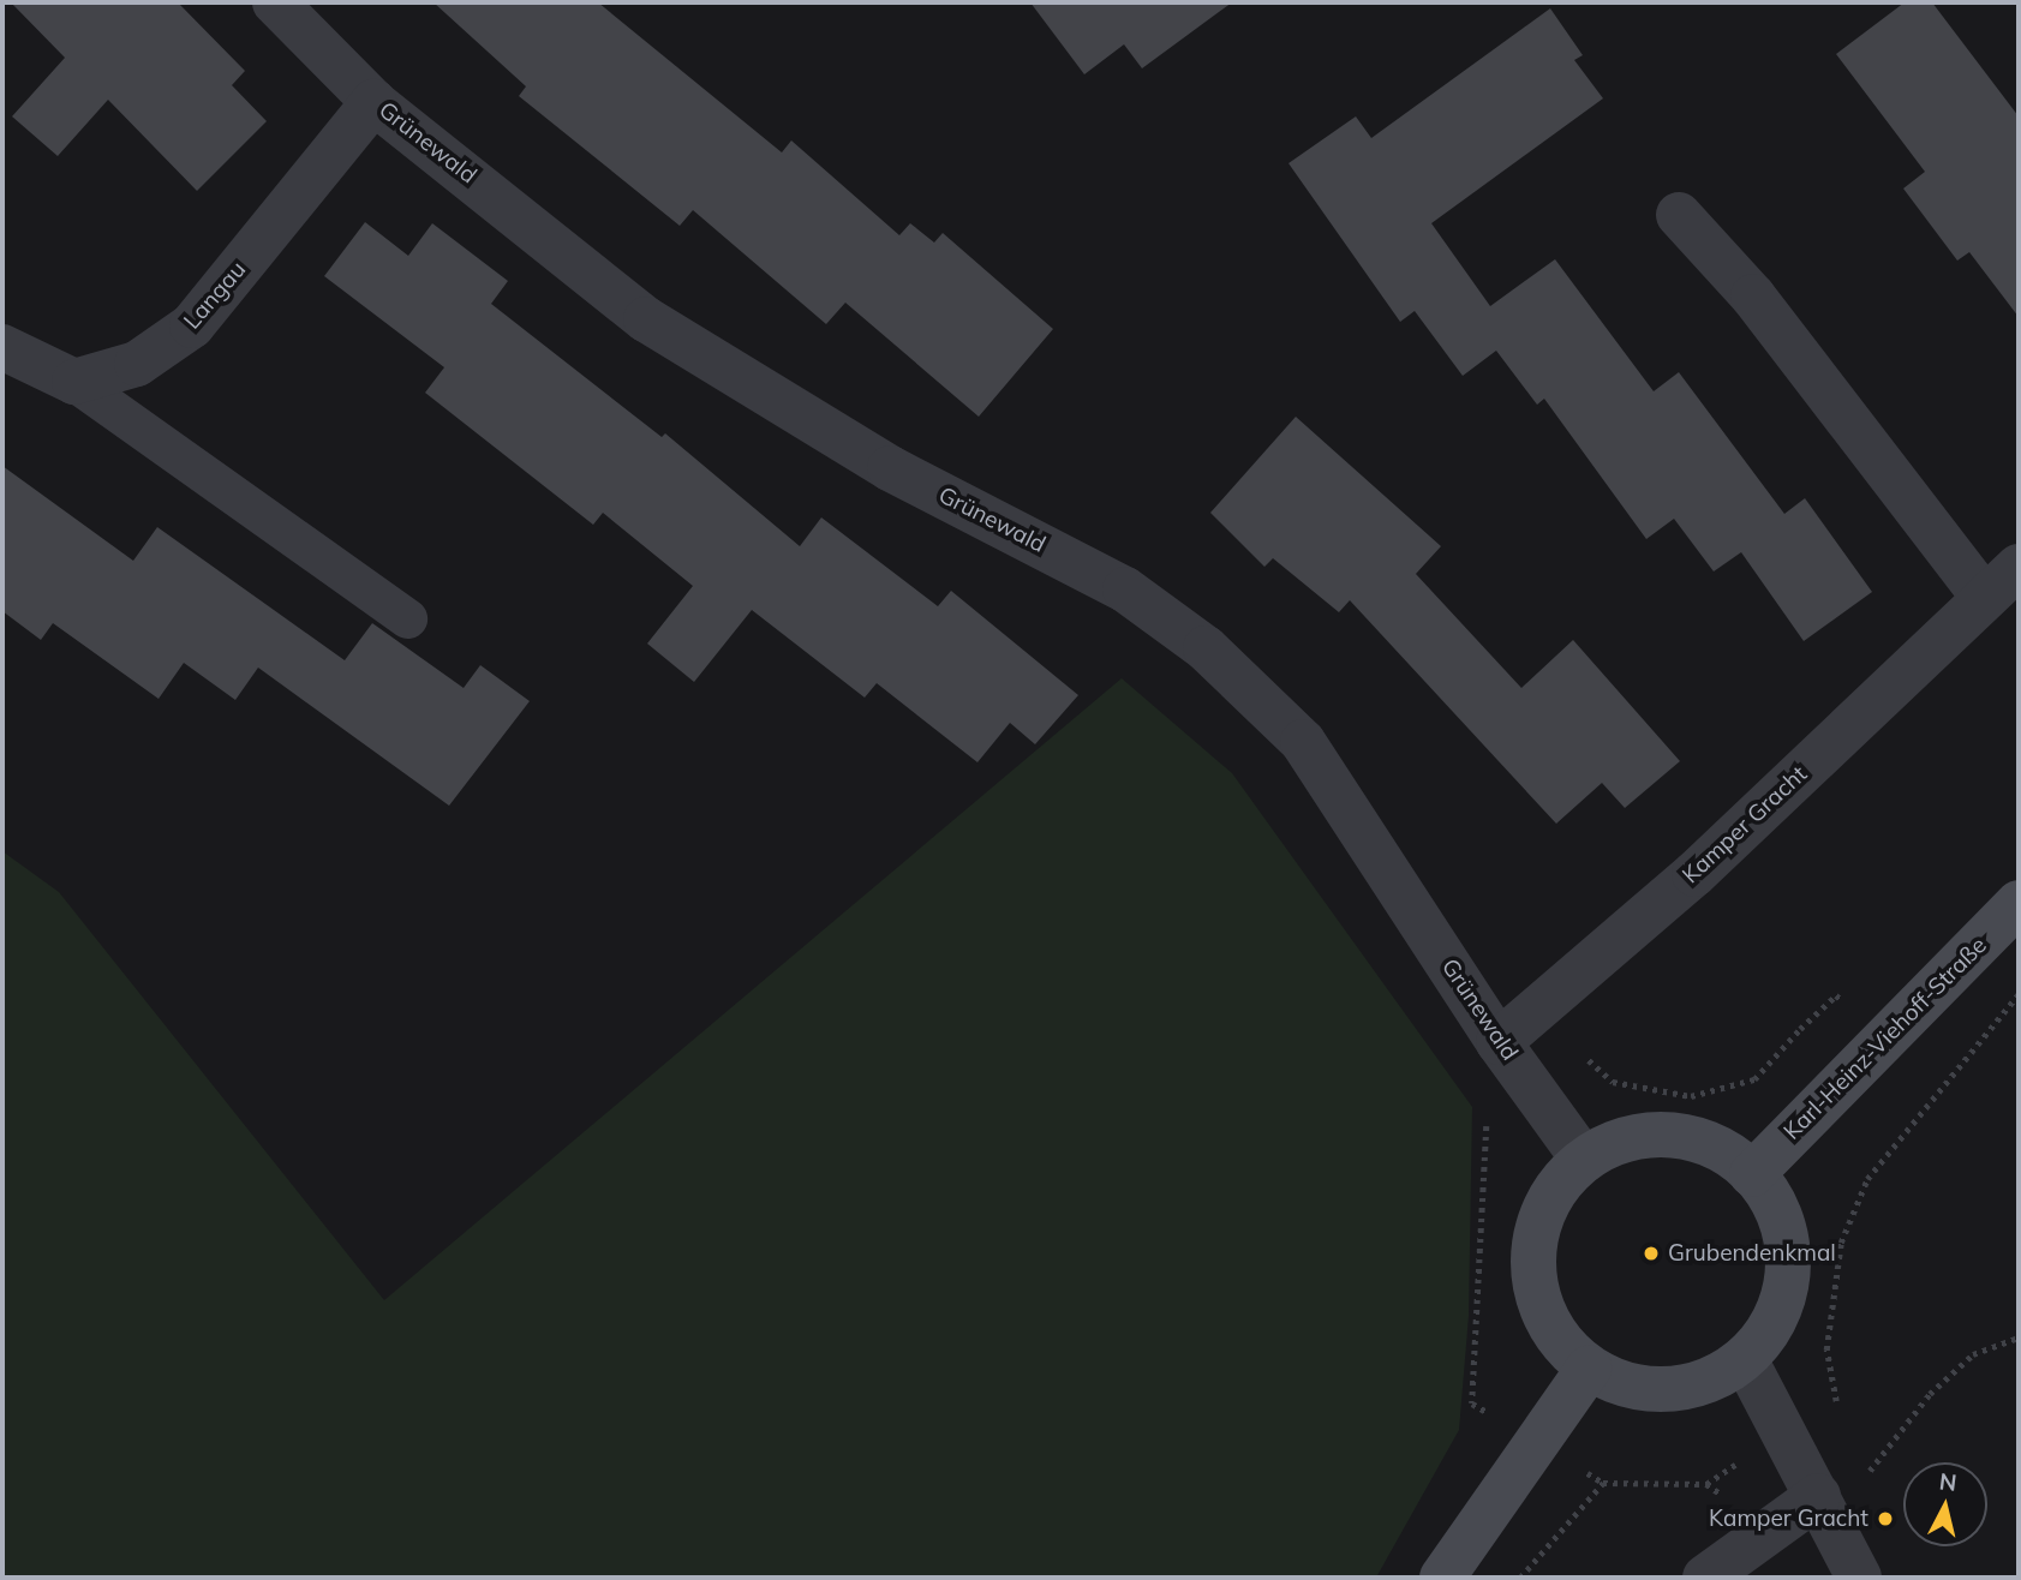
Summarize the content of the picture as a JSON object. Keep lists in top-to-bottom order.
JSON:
{
  "streets": {
    "street": [
      "Grünewald",
      "Langau",
      "Kamper Gracht",
      "Karl-Heinz-Viehoff-Straße"
    ]
  },
  "crossings": [
    ["Grünewald", "Langau"],
    ["Grünewald", "Kamper Gracht"],
    ["Grünewald", "Karl-Heinz-Viehoff-Straße"]
  ],
  "places": ["Grubendenkmal", "Kamper Gracht"],
  "north": "top"
}
